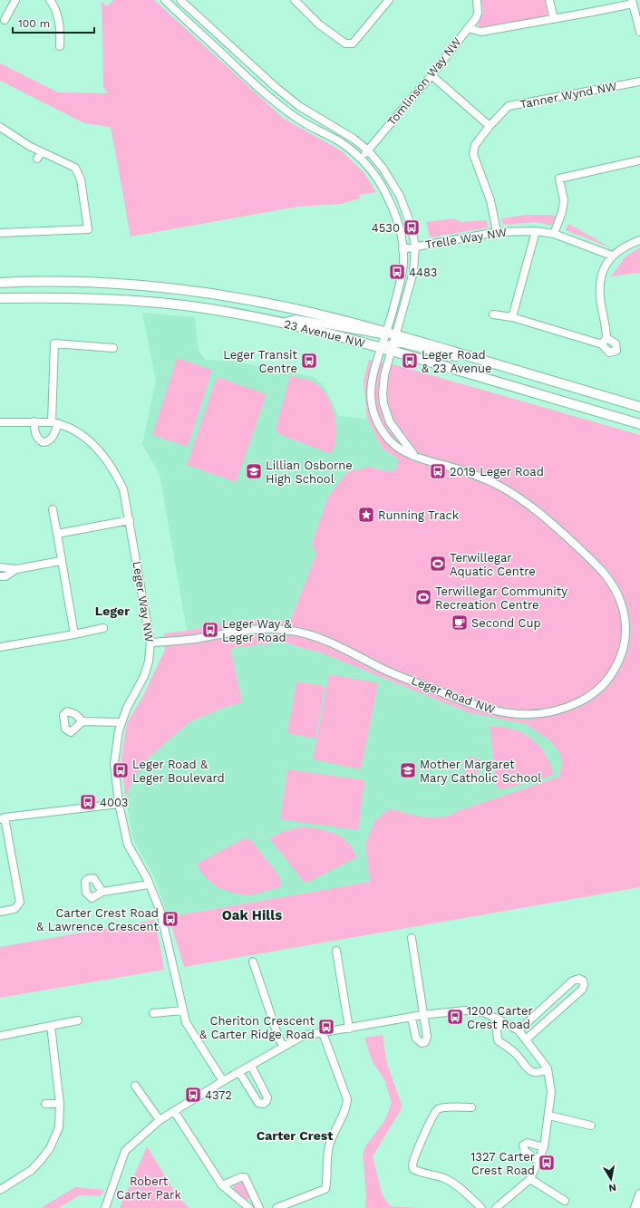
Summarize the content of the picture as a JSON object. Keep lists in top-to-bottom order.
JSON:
{
  "streets": {
    "main road": ["23 Avenue NW"],
    "street": [
      "Tomlinson Way NW",
      "Tanner Wynd NW",
      "Trelle Way NW",
      "Leger Way NW",
      "Leger Road NW"
    ]
  },
  "crossings": [
    ["Tomlinson Way NW", "Leger Road NW"],
    ["Tanner Wynd NW", "Trelle Way NW"],
    ["Trelle Way NW", "Leger Road NW"],
    ["23 Avenue NW", "Leger Road NW"],
    ["Leger Way NW", "Leger Road NW"]
  ],
  "districts": ["Leger", "Oak Hills", "Carter Crest"],
  "parks": ["Robert Carter Park"],
  "places": {
    "bus stop": [
      "4530",
      "4483",
      "Leger Transit Centre",
      "Leger Road & 23 Avenue",
      "2019 Leger Road",
      "Leger Way & Leger Road",
      "Leger Road & Leger Boulevard",
      "4003",
      "Carter Crest Road & Lawrence Crescent",
      "1200 Carter Crest Road",
      "Cheriton Crescent & Carter Ridge Road",
      "4372",
      "1327 Carter Crest Road"
    ],
    "school or university": ["Lillian Osborne High School", "Mother Margaret Mary Catholic School"],
    "place": ["Running Track"],
    "sports": ["Terwillegar Aquatic Centre", "Terwillegar Community Recreation Centre"],
    "cafe": ["Second Cup"]
  },
  "scale_bar": "100 m",
  "north": "bottom"
}
